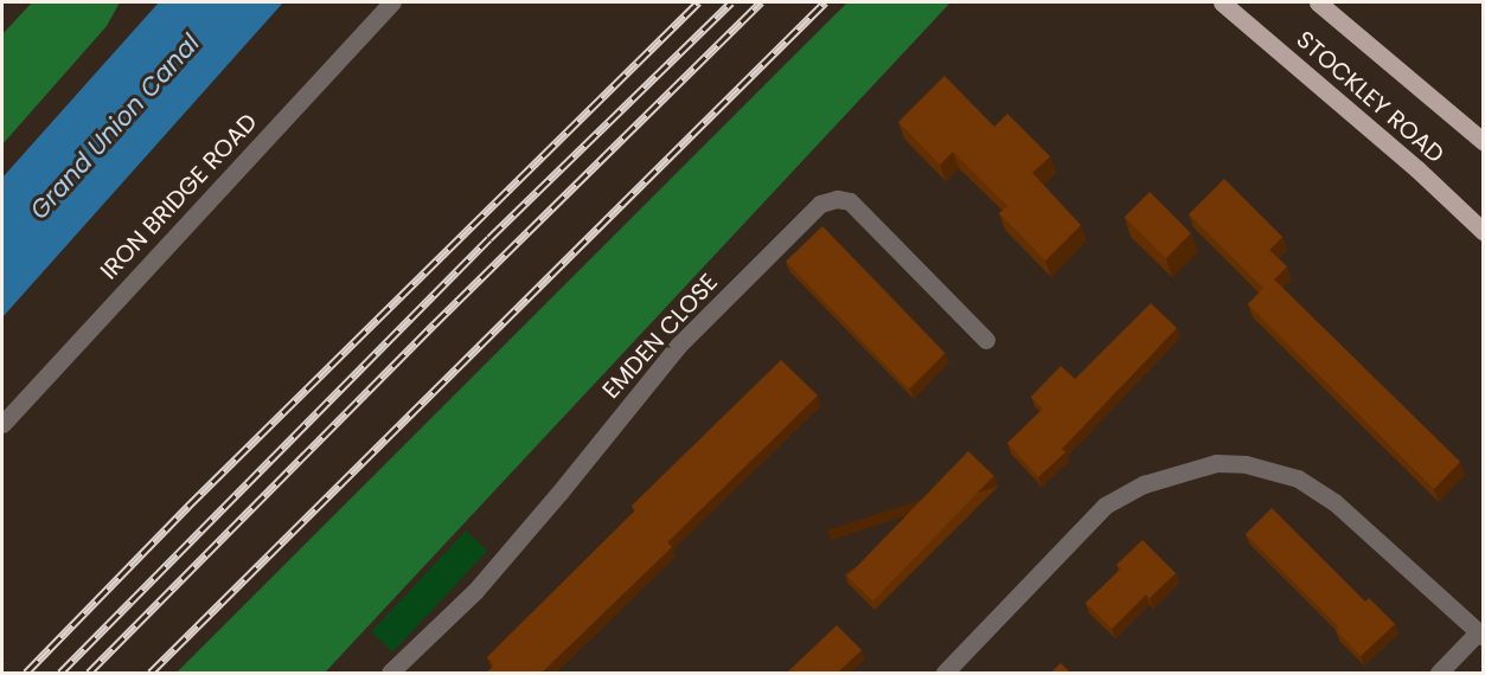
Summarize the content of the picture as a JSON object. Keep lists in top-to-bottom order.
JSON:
{
  "streets": {
    "main road": ["STOCKLEY ROAD"],
    "street": ["IRON BRIDGE ROAD", "EMDEN CLOSE"]
  },
  "water": ["Grand Union Canal"]
}
